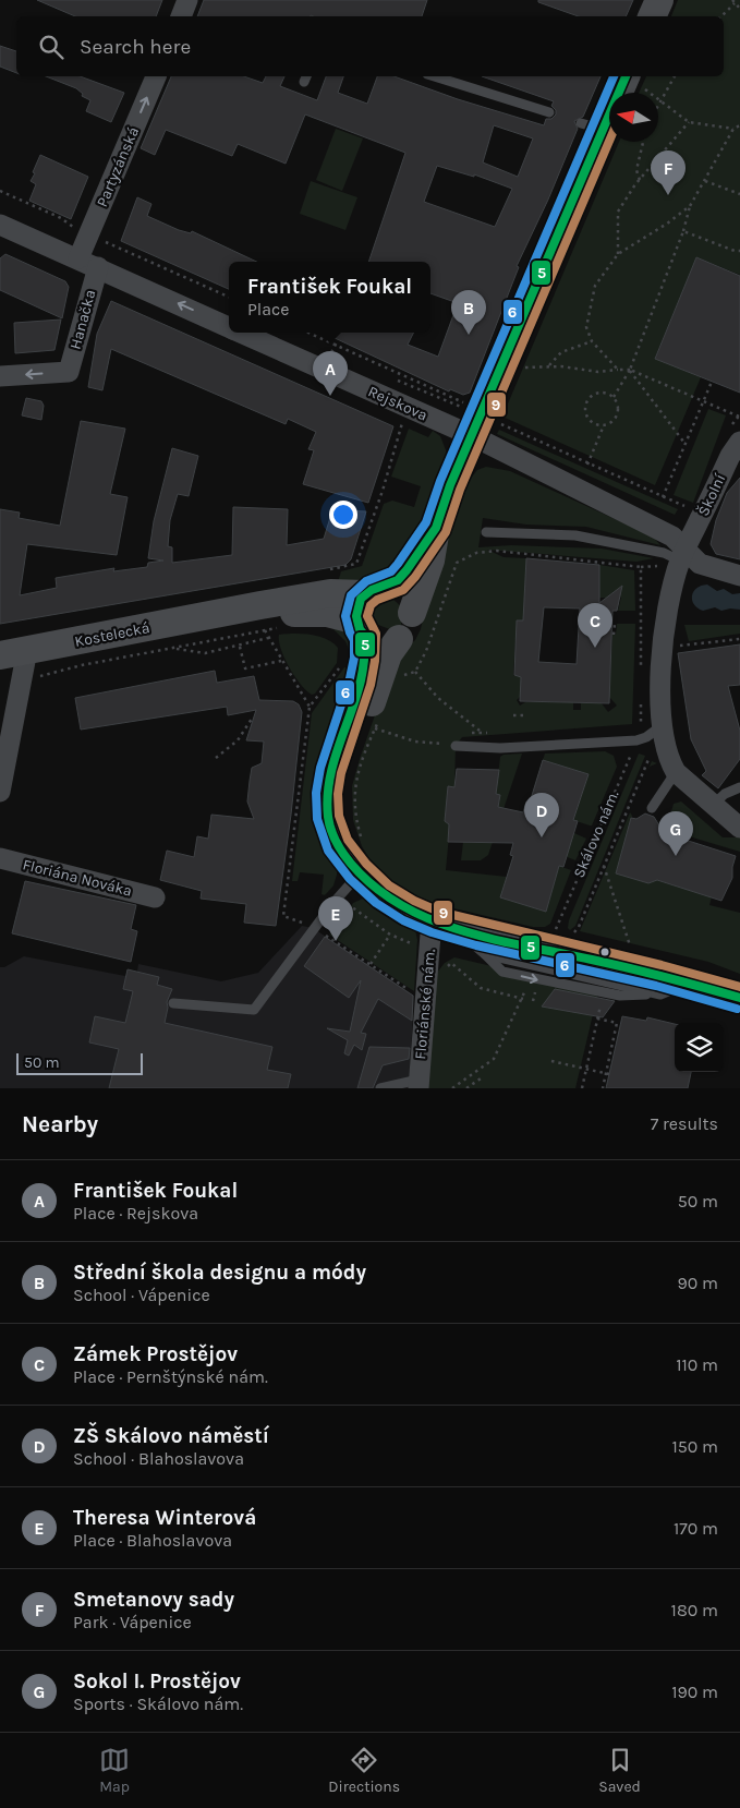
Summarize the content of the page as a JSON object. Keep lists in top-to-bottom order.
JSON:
{
  "streets": {
    "main road": ["Kostelecká"],
    "street": [
      "Partyzánská",
      "Hanačka",
      "Rejskova",
      "Školní",
      "Floriána Nováka",
      "Floriánské nám."
    ],
    "path": ["Skálovo nám."]
  },
  "crossings": [
    ["Partyzánská", "Rejskova"],
    ["Hanačka", "Rejskova"],
    ["Rejskova", "Školní"]
  ],
  "one_way": ["Partyzánská", "Hanačka"],
  "lines": ["transit line 5", "transit line 6", "transit line 9"],
  "scale_bar": "50 m",
  "north": "left",
  "page": {
    "search": "Search here",
    "pins": [
      "F",
      "B",
      "A",
      "C",
      "D",
      "G",
      "E"
    ],
    "popup": ["František Foukal", "Place"],
    "scale": "50 m",
    "heading": ["Nearby", "7 results"],
    "list": [
      {
        "mark": "A",
        "name": "František Foukal",
        "note": "Place · Rejskova",
        "value": "50 m"
      },
      {
        "mark": "B",
        "name": "Střední škola designu a módy",
        "note": "School · Vápenice",
        "value": "90 m"
      },
      {
        "mark": "C",
        "name": "Zámek Prostějov",
        "note": "Place · Pernštýnské nám.",
        "value": "110 m"
      },
      {
        "mark": "D",
        "name": "ZŠ Skálovo náměstí",
        "note": "School · Blahoslavova",
        "value": "150 m"
      },
      {
        "mark": "E",
        "name": "Theresa Winterová",
        "note": "Place · Blahoslavova",
        "value": "170 m"
      },
      {
        "mark": "F",
        "name": "Smetanovy sady",
        "note": "Park · Vápenice",
        "value": "180 m"
      },
      {
        "mark": "G",
        "name": "Sokol I. Prostějov",
        "note": "Sports · Skálovo nám.",
        "value": "190 m"
      }
    ],
    "nav": ["Map", "Directions", "Saved"]
  }
}
